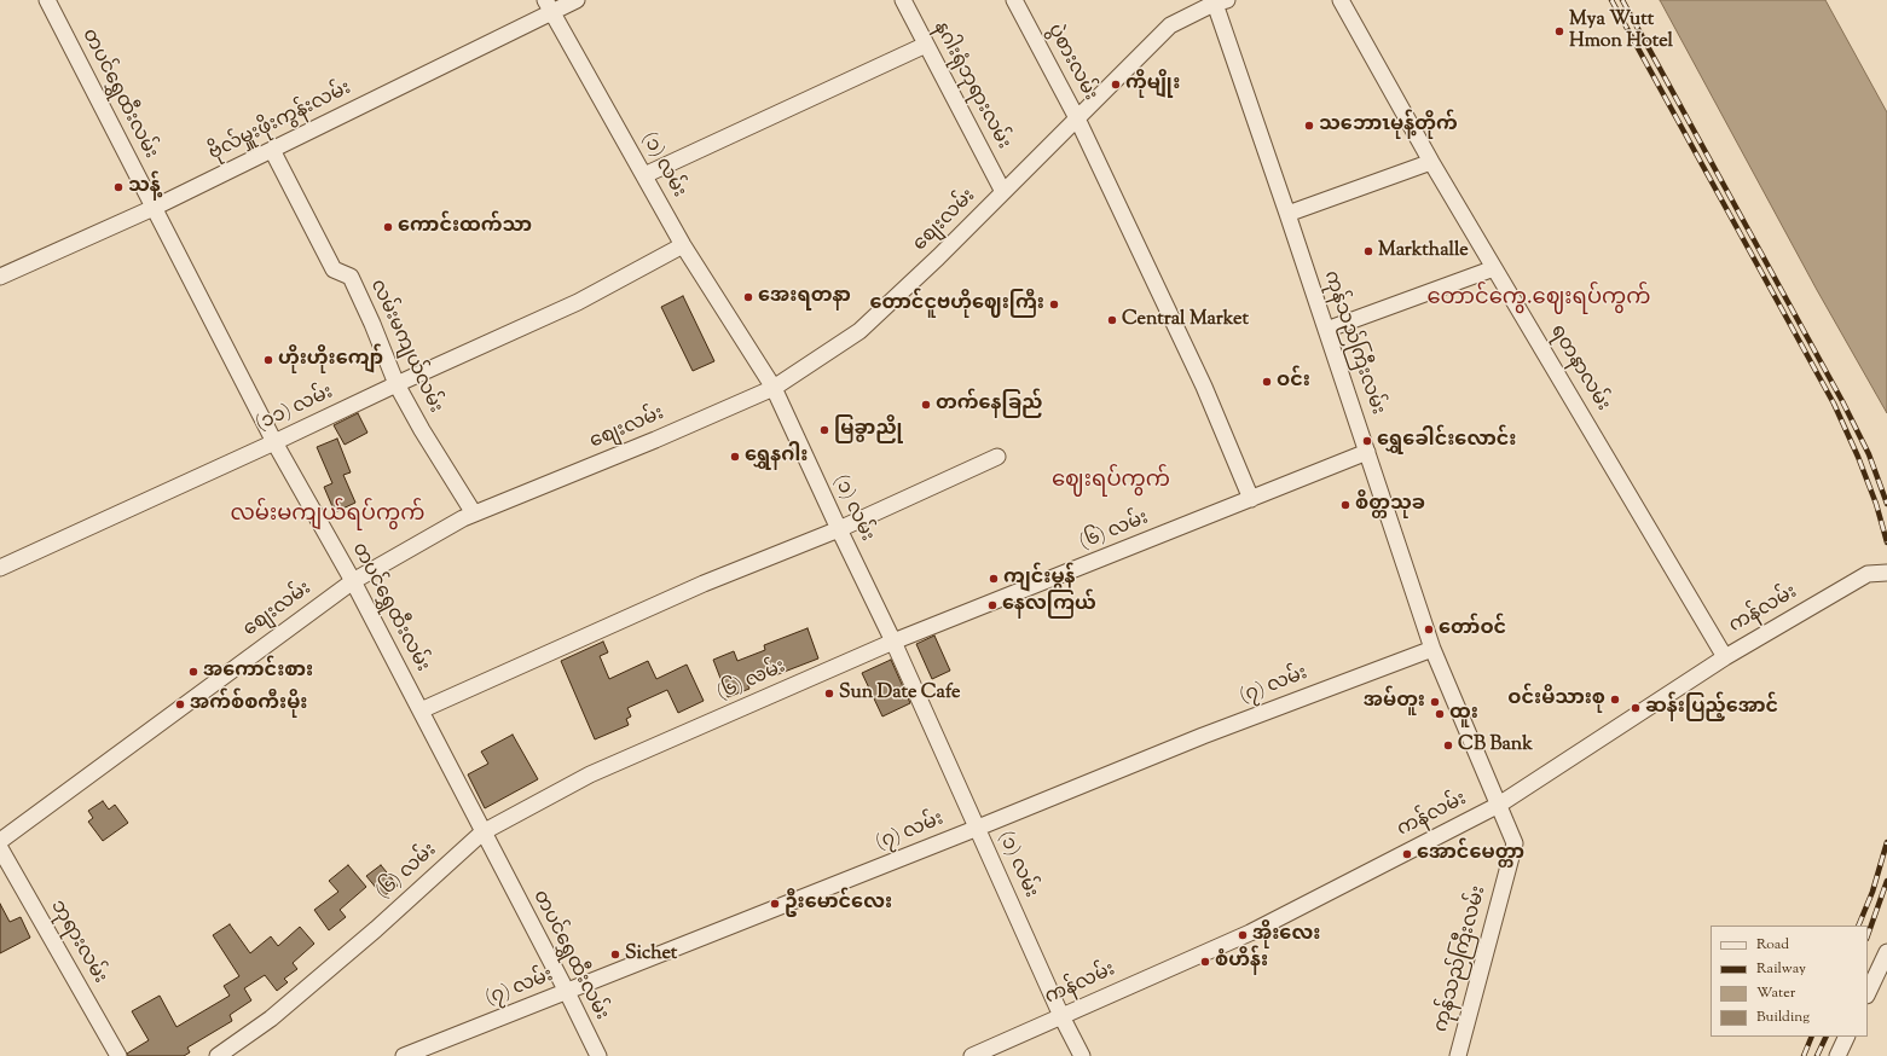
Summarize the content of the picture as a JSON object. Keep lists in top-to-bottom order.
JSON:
{
  "streets": {
    "street": [
      "ပွဲစားလမ်း",
      "နဂါးရုံဘုရားလမ်း",
      "တပင်ရွှေထီးလမ်း",
      "ဗိုလ်မှူးဖိုးကွန်းလမ်း",
      "(၁) လမ်း",
      "စျေးလမ်း",
      "ကုန်သည်ကြီးလမ်း",
      "လမ်းမကျယ်လမ်း",
      "ရတနာလမ်း",
      "(၁၁) လမ်း",
      "(၆) လမ်း",
      "ကန်လမ်း",
      "(၇) လမ်း",
      "ဘုရားလမ်း"
    ]
  },
  "crossings": [
    ["ပွဲစားလမ်း", "စျေးလမ်း"],
    ["ပွဲစားလမ်း", "(၆) လမ်း"],
    ["နဂါးရုံဘုရားလမ်း", "စျေးလမ်း"],
    ["တပင်ရွှေထီးလမ်း", "ဗိုလ်မှူးဖိုးကွန်းလမ်း"],
    ["တပင်ရွှေထီးလမ်း", "စျေးလမ်း"],
    ["တပင်ရွှေထီးလမ်း", "(၁၁) လမ်း"],
    ["တပင်ရွှေထီးလမ်း", "(၆) လမ်း"],
    ["တပင်ရွှေထီးလမ်း", "(၇) လမ်း"],
    ["ဗိုလ်မှူးဖိုးကွန်းလမ်း", "(၁) လမ်း"],
    ["ဗိုလ်မှူးဖိုးကွန်းလမ်း", "လမ်းမကျယ်လမ်း"],
    ["(၁) လမ်း", "စျေးလမ်း"],
    ["(၁) လမ်း", "(၁၁) လမ်း"],
    ["(၁) လမ်း", "(၆) လမ်း"],
    ["(၁) လမ်း", "ကန်လမ်း"],
    ["(၁) လမ်း", "(၇) လမ်း"],
    ["စျေးလမ်း", "ကုန်သည်ကြီးလမ်း"],
    ["စျေးလမ်း", "လမ်းမကျယ်လမ်း"],
    ["ကုန်သည်ကြီးလမ်း", "(၆) လမ်း"],
    ["ကုန်သည်ကြီးလမ်း", "ကန်လမ်း"],
    ["ကုန်သည်ကြီးလမ်း", "(၇) လမ်း"],
    ["လမ်းမကျယ်လမ်း", "(၁၁) လမ်း"],
    ["ရတနာလမ်း", "ကန်လမ်း"]
  ],
  "districts": ["တောင်ကွေ.ဈေးရပ်ကွက်", "ဈေးရပ်ကွက်", "လမ်းမကျယ်ရပ်ကွက်"],
  "places": [
    "Mya Wutt Hmon Hotel",
    "ကိုမျိုး",
    "သဘောၤမုန့်တိုက်",
    "သန့်",
    "ကောင်းထက်သာ",
    "Markthalle",
    "အေးရတနာ",
    "တောင်ငူဗဟိုဈေးကြီး",
    "Central Market",
    "ဟိုးဟိုးကျော်",
    "ဝင်း",
    "တက်နေခြည်",
    "မြခွာညို",
    "ရွှေခေါင်းလောင်း",
    "ရွှေနဂါး",
    "စိတ္တသုခ",
    "ကျင်းမွန်",
    "နေလကြယ်",
    "တော်ဝင်",
    "အကောင်းစား",
    "Sun Date Cafe",
    "ဝင်းမိသားစု",
    "အမ်တူး",
    "အက်စ်စကီးမိုး",
    "ဆန်းပြည့်အောင်",
    "ထူး",
    "CB Bank",
    "အောင်မေတ္တာ",
    "ဦးမောင်လေး",
    "အိုးလေး",
    "Sichet",
    "စံဟိန်း"
  ],
  "legend": [
    "Road",
    "Railway",
    "Water",
    "Building"
  ]
}
